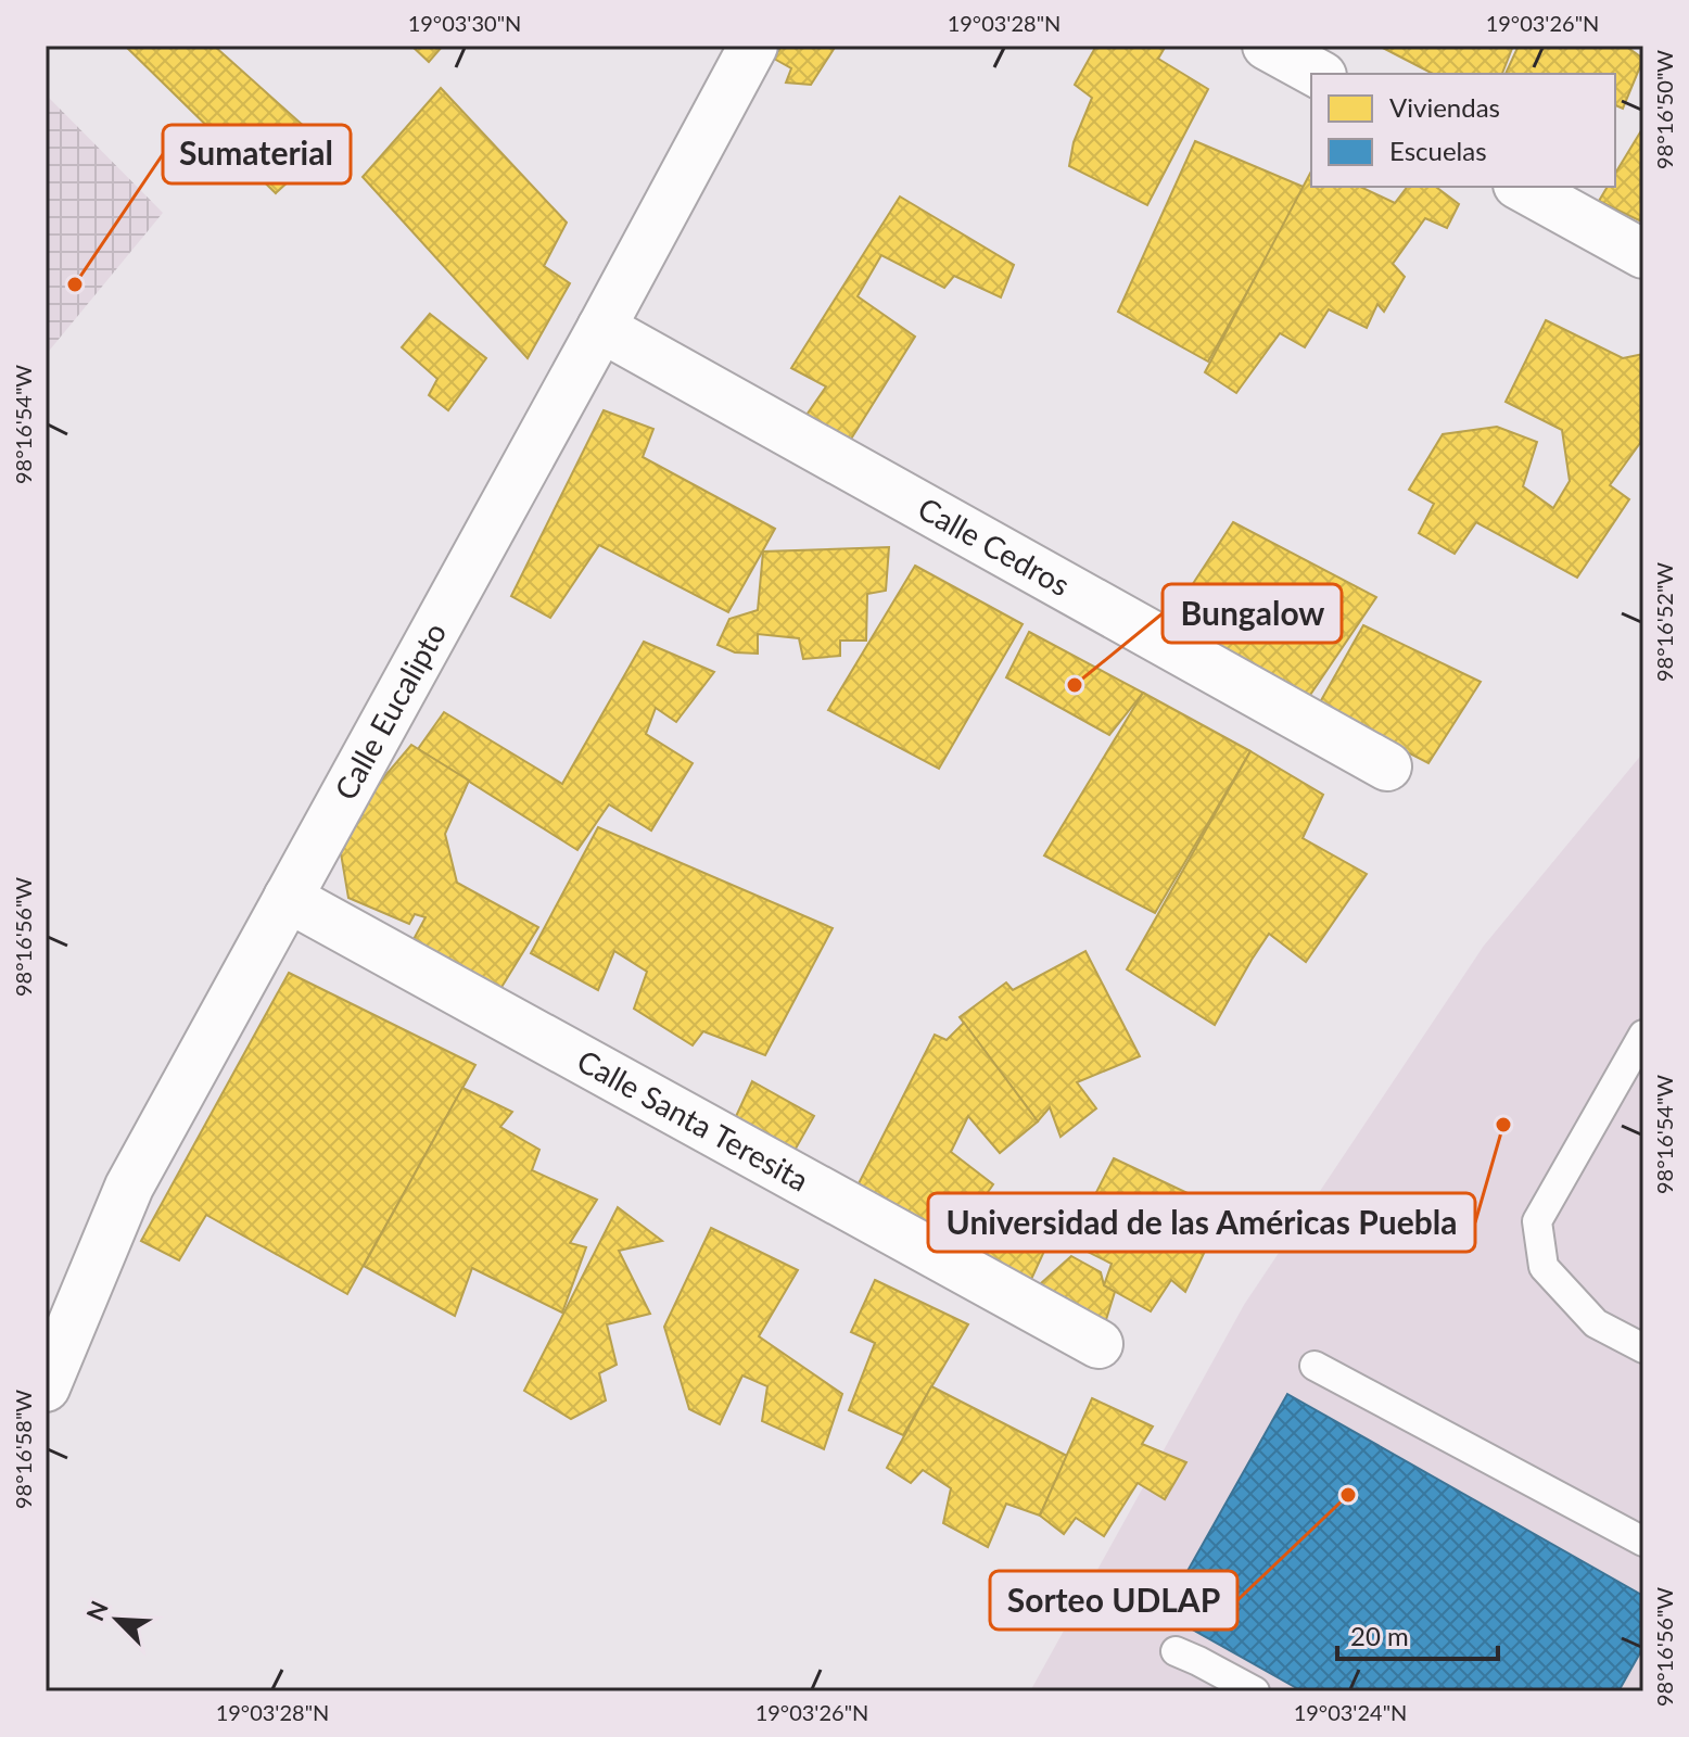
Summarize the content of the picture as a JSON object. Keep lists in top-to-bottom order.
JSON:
{
  "streets": {
    "street": ["Calle Cedros", "Calle Eucalipto", "Calle Santa Teresita"]
  },
  "crossings": [
    ["Calle Cedros", "Calle Eucalipto"],
    ["Calle Eucalipto", "Calle Santa Teresita"]
  ],
  "places": [
    "Sumaterial",
    "Bungalow",
    "Universidad de las Américas Puebla",
    "Sorteo UDLAP"
  ],
  "legend": ["Viviendas", "Escuelas"],
  "scale_bar": "20 m",
  "north": "top left",
  "coordinates": [
    "19°03'30\"N",
    "19°03'28\"N",
    "19°03'26\"N",
    "98°16'50\"W",
    "98°16'54\"W",
    "98°16'52\"W",
    "98°16'56\"W",
    "98°16'58\"W",
    "19°03'24\"N"
  ]
}
